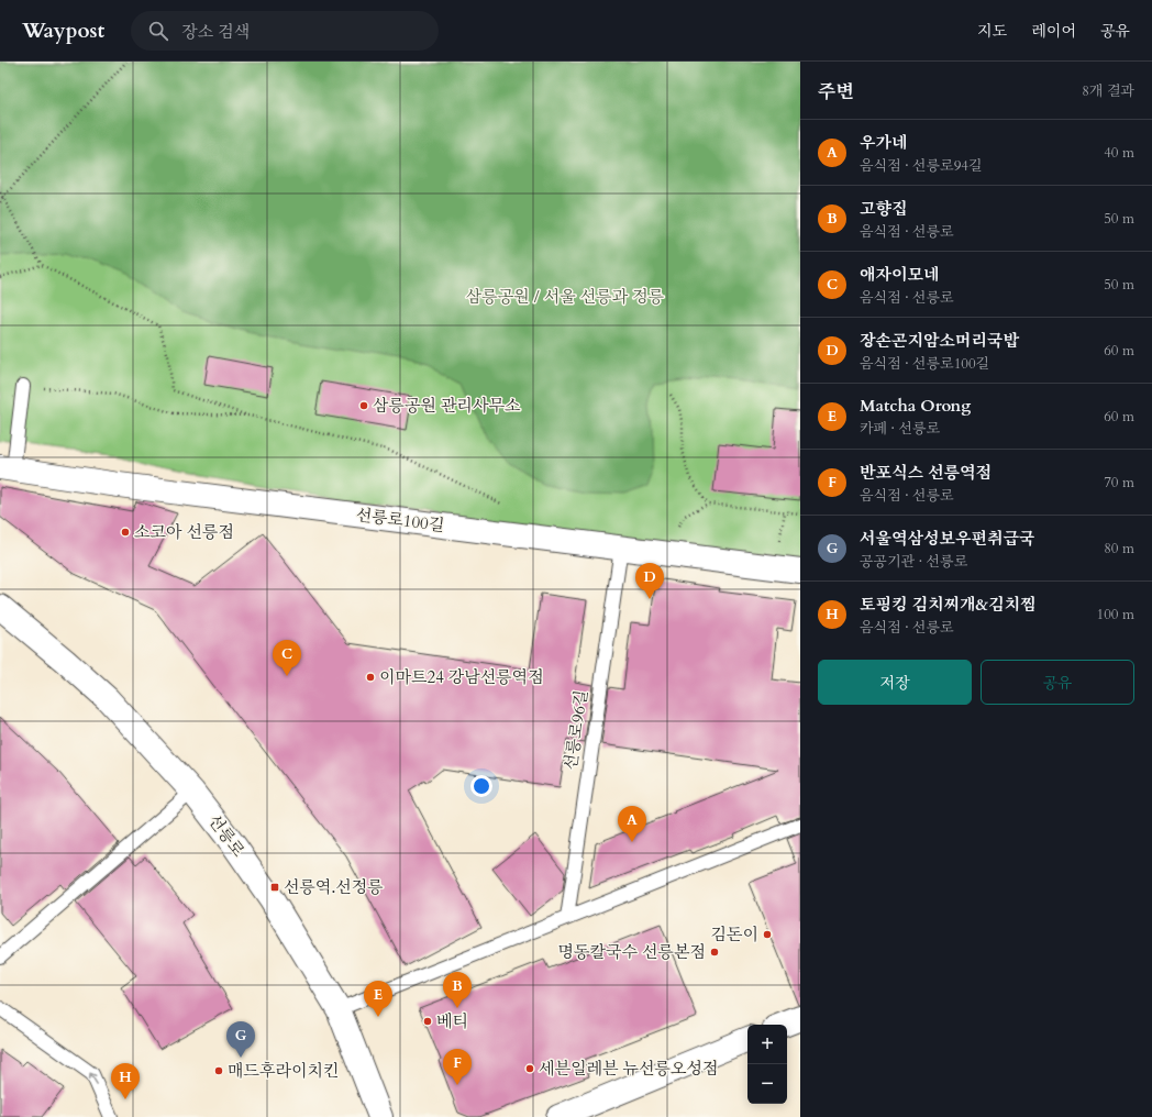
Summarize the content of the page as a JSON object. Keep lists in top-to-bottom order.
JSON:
{
  "streets": {
    "street": ["선릉로100길", "선릉로"],
    "lane": ["선릉로96길"]
  },
  "crossings": [
    ["선릉로100길", "선릉로96길"]
  ],
  "parks": ["삼릉공원 / 서울 선릉과 정릉"],
  "places": {
    "other": [
      "삼릉공원 관리사무소",
      "소코아 선릉점",
      "이마트24 강남선릉역점",
      "김돈이",
      "명동칼국수 선릉본점",
      "베티",
      "세븐일레븐 뉴선릉오성점",
      "매드후라이치킨"
    ],
    "transit": ["선릉역.선정릉"]
  },
  "page": {
    "header": "Waypost",
    "search": "장소 검색",
    "nav": ["지도", "레이어", "공유"],
    "heading": ["주변", "8개 결과"],
    "list": [
      {
        "mark": "A",
        "name": "우가네",
        "note": "음식점 · 선릉로94길",
        "value": "40 m"
      },
      {
        "mark": "B",
        "name": "고향집",
        "note": "음식점 · 선릉로",
        "value": "50 m"
      },
      {
        "mark": "C",
        "name": "애자이모네",
        "note": "음식점 · 선릉로",
        "value": "50 m"
      },
      {
        "mark": "D",
        "name": "장손곤지암소머리국밥",
        "note": "음식점 · 선릉로100길",
        "value": "60 m"
      },
      {
        "mark": "E",
        "name": "Matcha Orong",
        "note": "카페 · 선릉로",
        "value": "60 m"
      },
      {
        "mark": "F",
        "name": "반포식스 선릉역점",
        "note": "음식점 · 선릉로",
        "value": "70 m"
      },
      {
        "mark": "G",
        "name": "서울역삼성보우편취급국",
        "note": "공공기관 · 선릉로",
        "value": "80 m"
      },
      {
        "mark": "H",
        "name": "토핑킹 김치찌개&김치찜",
        "note": "음식점 · 선릉로",
        "value": "100 m"
      }
    ],
    "pins": [
      "D",
      "C",
      "A",
      "B",
      "E",
      "G",
      "F",
      "H"
    ],
    "buttons": ["저장", "공유"],
    "map_buttons": ["+", "−"]
  }
}
